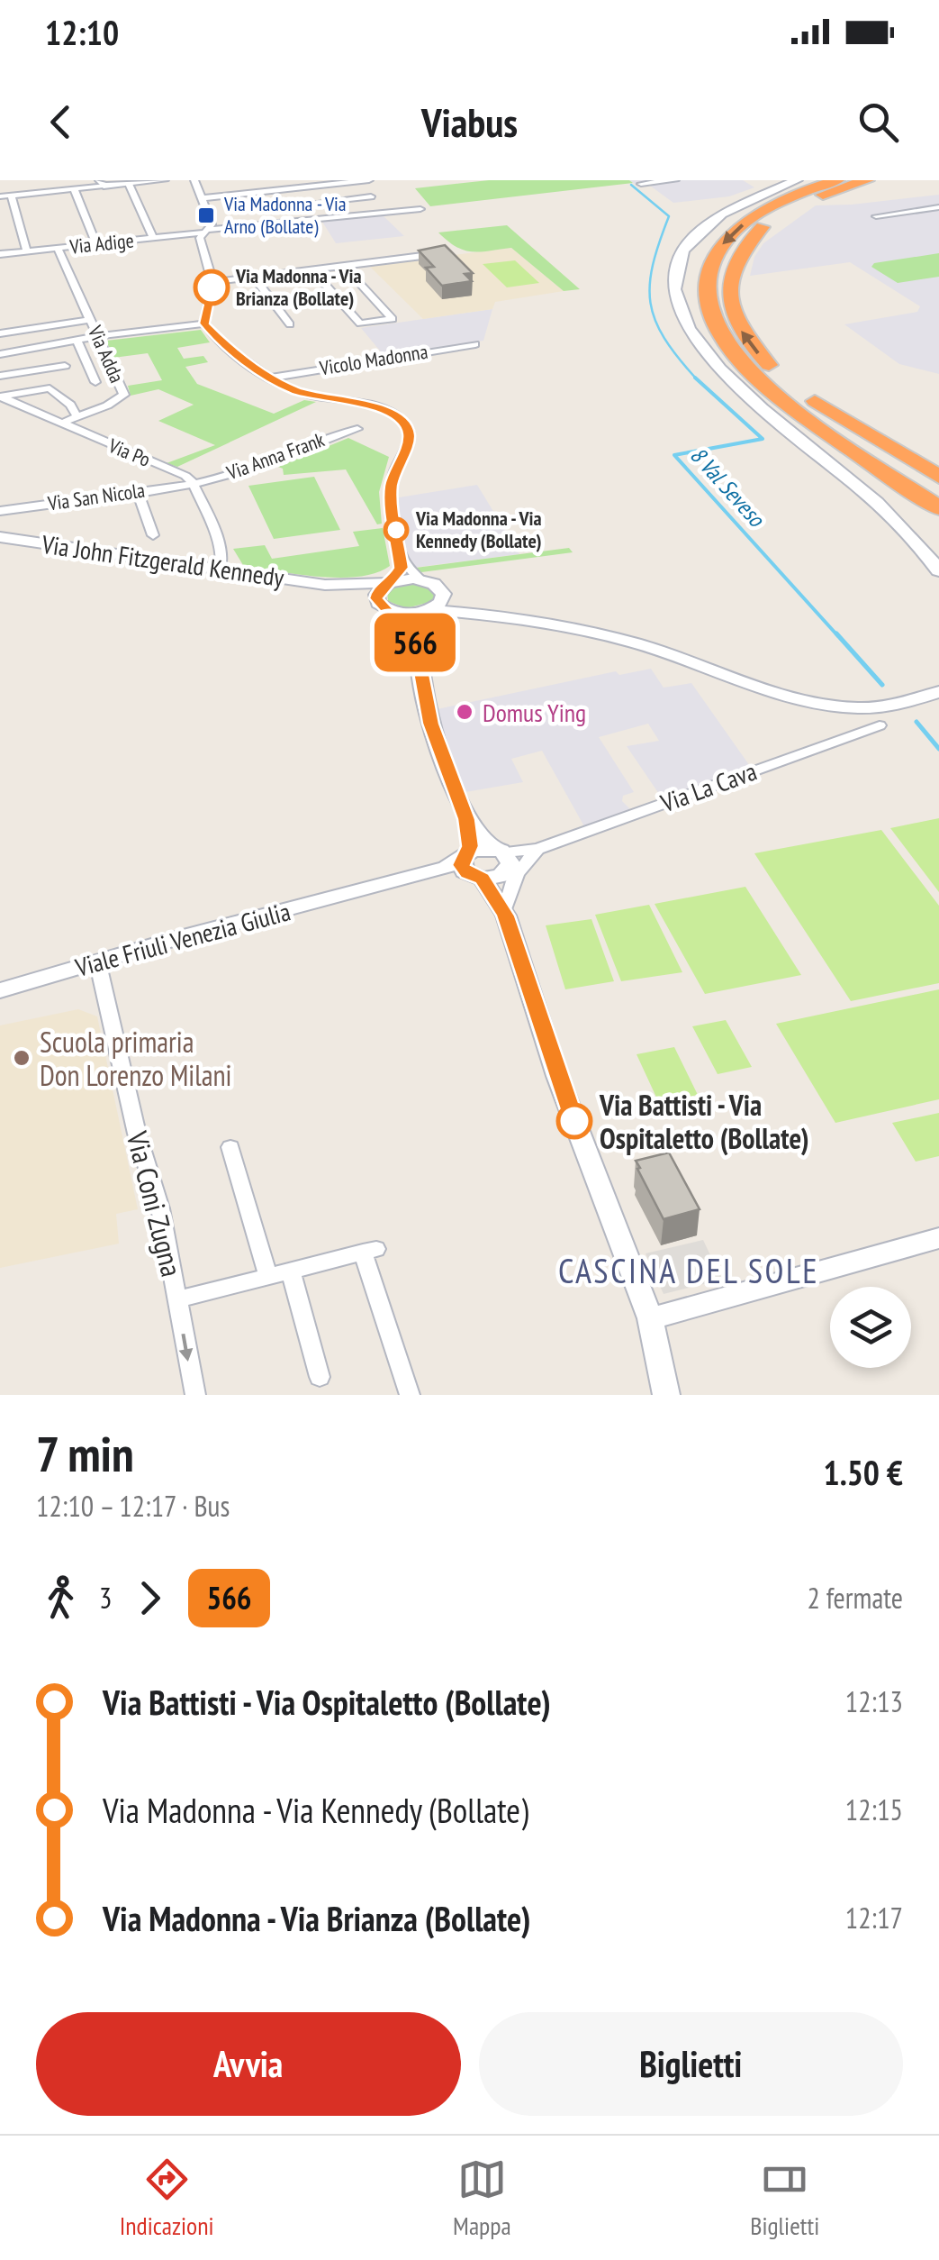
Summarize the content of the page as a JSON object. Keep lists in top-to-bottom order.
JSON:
{
  "streets": {
    "street": [
      "Via Adige",
      "Via Adda",
      "Vicolo Madonna",
      "Via Po",
      "Via Anna Frank",
      "Via San Nicola",
      "Via John Fitzgerald Kennedy",
      "Via La Cava",
      "Viale Friuli Venezia Giulia",
      "Via Coni Zugna"
    ]
  },
  "crossings": [
    ["Via Adige", "Via Adda"],
    ["Via Adda", "Via Po"],
    ["Via Po", "Via Anna Frank"],
    ["Via Po", "Via San Nicola"],
    ["Via Anna Frank", "Via San Nicola"],
    ["Via La Cava", "Viale Friuli Venezia Giulia"],
    ["Viale Friuli Venezia Giulia", "Via Coni Zugna"]
  ],
  "districts": ["CASCINA DEL SOLE"],
  "water": ["8 Val Seveso"],
  "places": {
    "transit": ["Via Madonna - Via Arno (Bollate)"],
    "other": [
      "Via Madonna - Via Brianza (Bollate)",
      "Via Madonna - Via Kennedy (Bollate)",
      "Domus Ying",
      "Scuola primaria Don Lorenzo Milani",
      "Via Battisti - Via Ospitaletto (Bollate)"
    ]
  },
  "lines": ["bus line 566"],
  "page": {
    "status": "12:10",
    "header": "Viabus",
    "on_map": "566",
    "heading": ["7 min", "12:10 – 12:17 · Bus", "1.50 €"],
    "legs": ["3", "566", "2 fermate"],
    "list": [
      {
        "name": "Via Battisti - Via Ospitaletto (Bollate)",
        "value": "12:13"
      },
      {
        "name": "Via Madonna - Via Kennedy (Bollate)",
        "value": "12:15"
      },
      {
        "name": "Via Madonna - Via Brianza (Bollate)",
        "value": "12:17"
      }
    ],
    "buttons": ["Avvia", "Biglietti"],
    "tabs": ["Indicazioni", "Mappa", "Biglietti"]
  }
}
